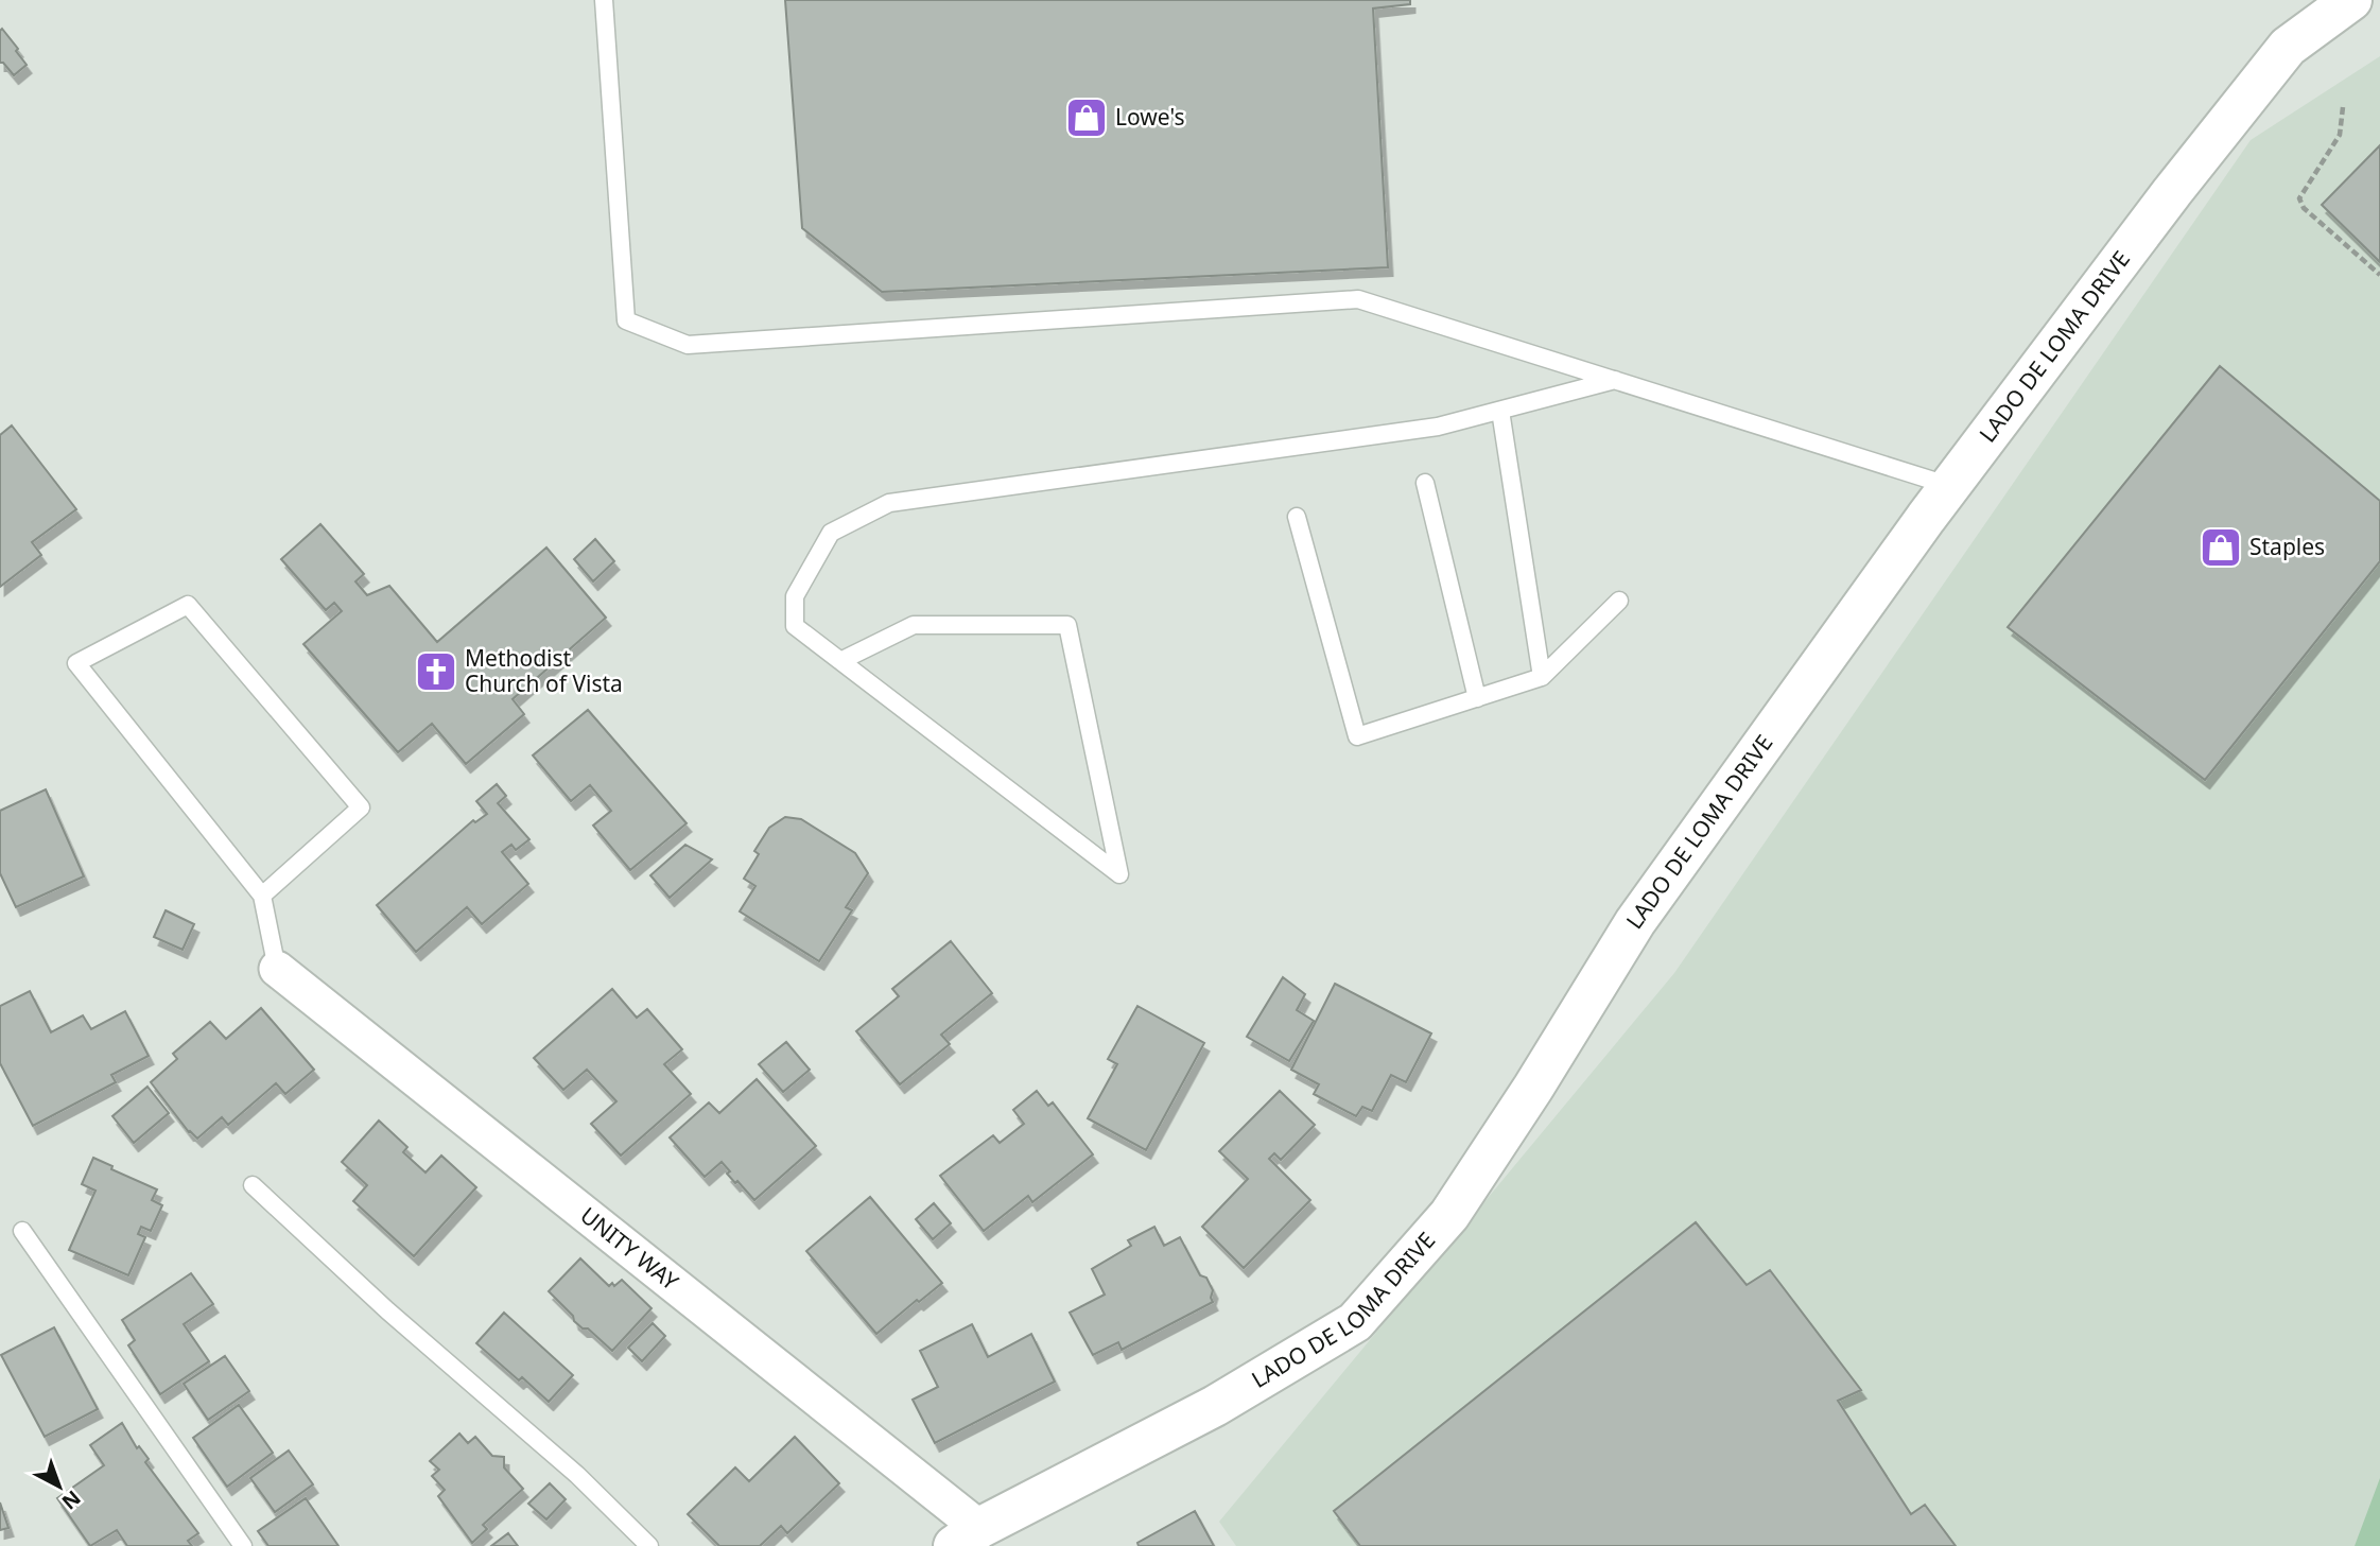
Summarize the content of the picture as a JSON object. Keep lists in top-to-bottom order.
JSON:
{
  "streets": {
    "street": ["LADO DE LOMA DRIVE", "UNITY WAY"]
  },
  "crossings": [
    ["LADO DE LOMA DRIVE", "UNITY WAY"]
  ],
  "places": {
    "shop": ["Lowe's", "Staples"],
    "church": ["Methodist Church of Vista"]
  },
  "north": "bottom right"
}
